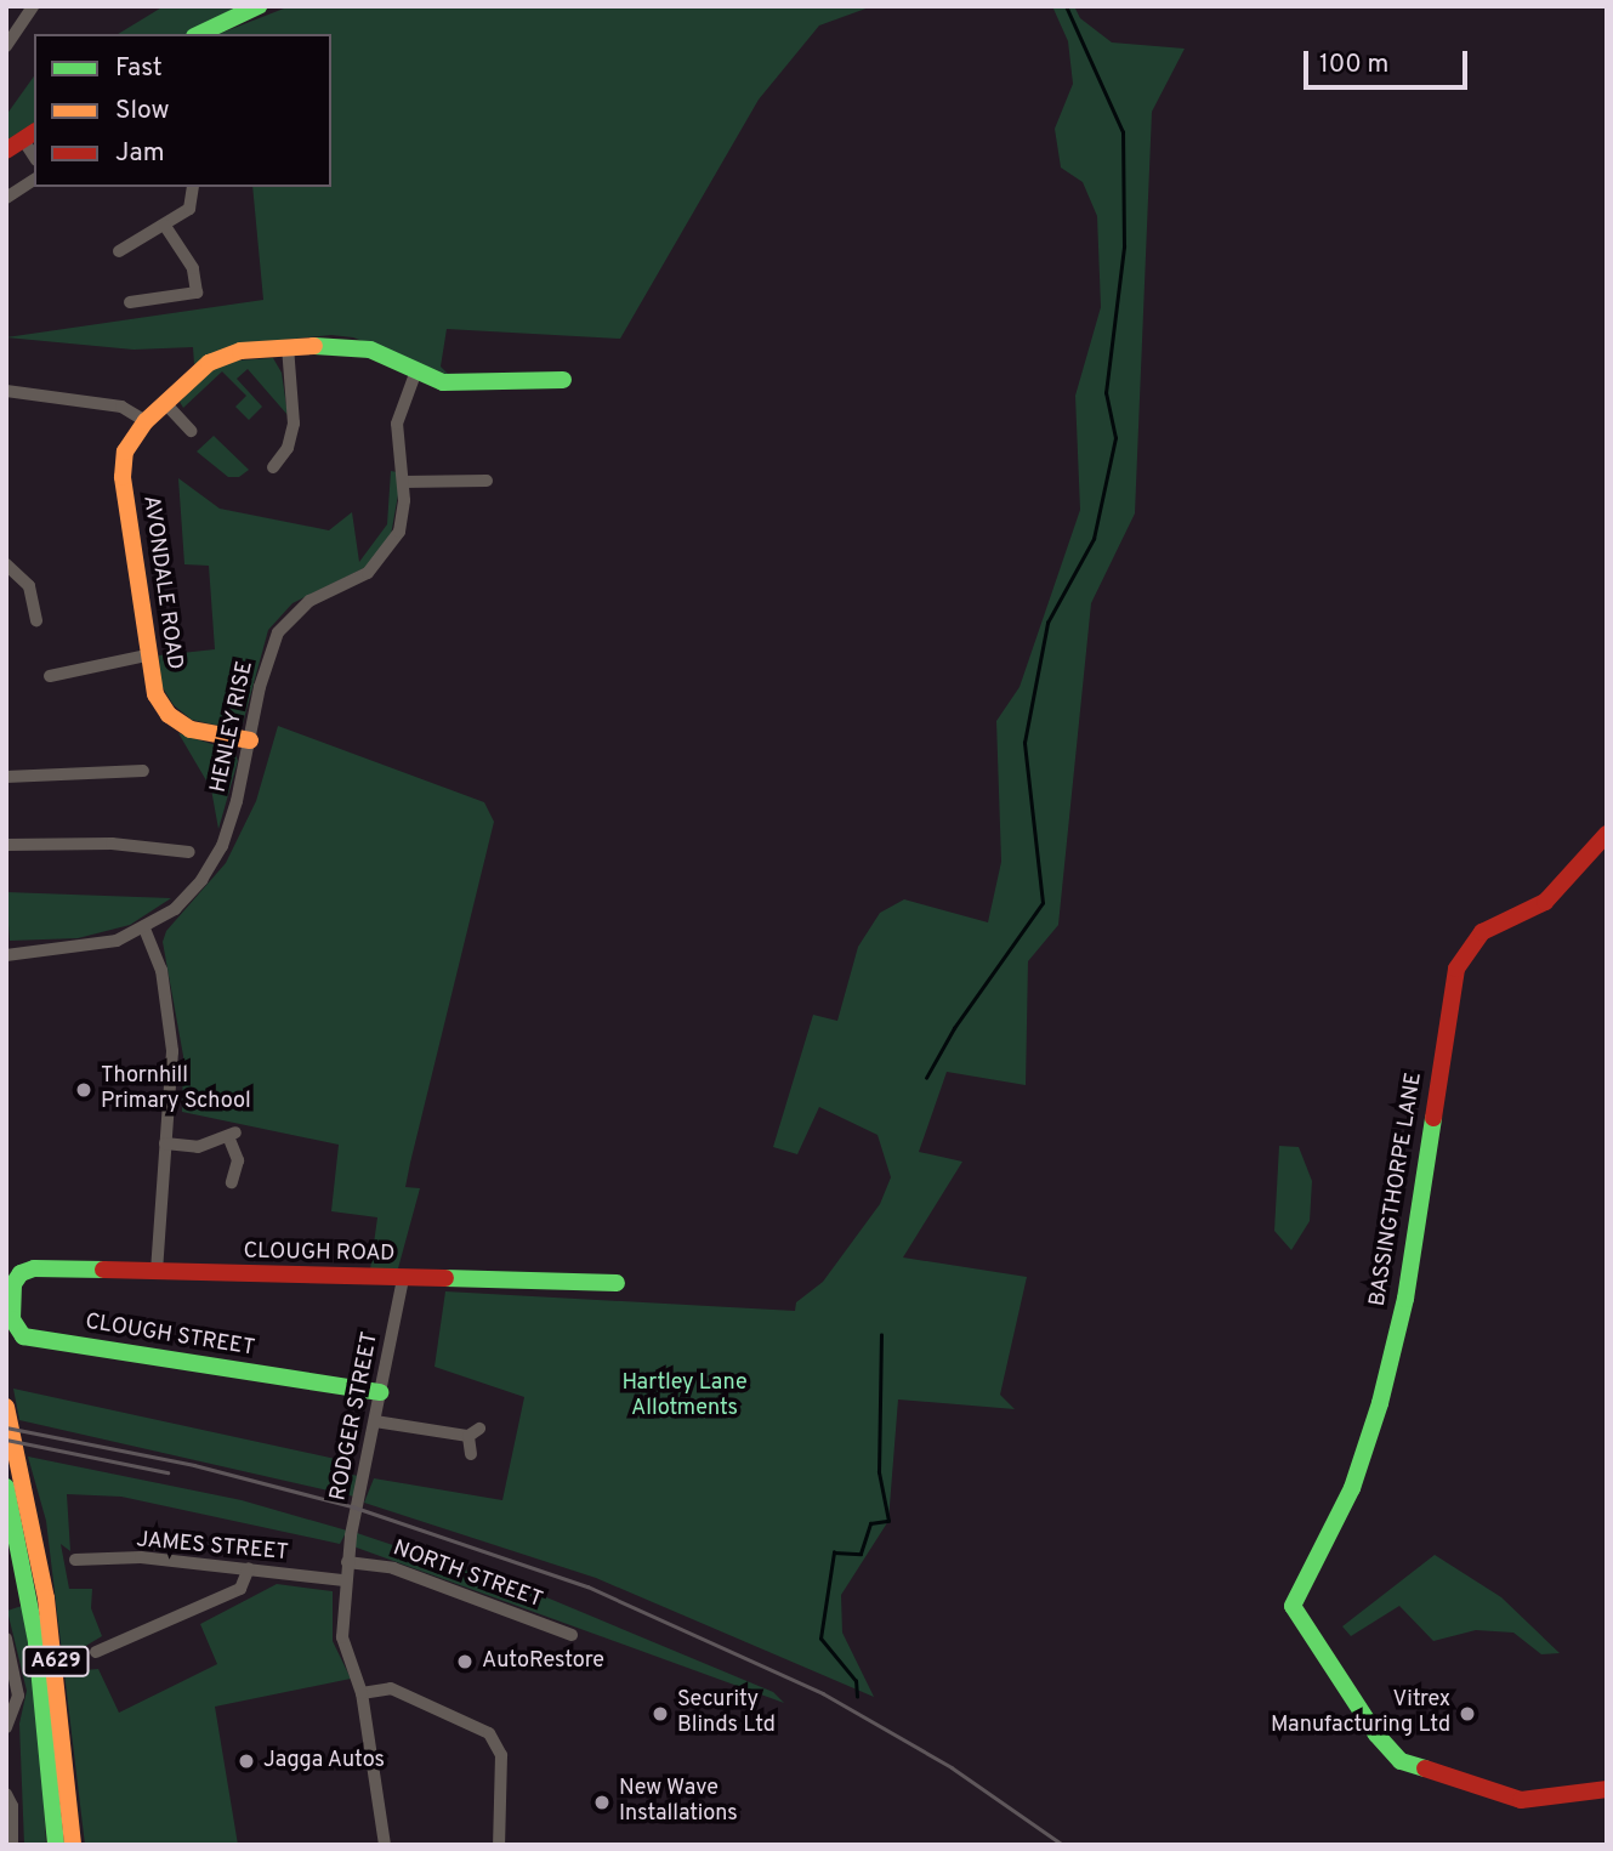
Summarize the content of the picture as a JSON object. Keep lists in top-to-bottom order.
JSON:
{
  "streets": {
    "street": [
      "AVONDALE ROAD",
      "HENLEY RISE",
      "BASSINGTHORPE LANE",
      "CLOUGH ROAD",
      "CLOUGH STREET",
      "RODGER STREET",
      "JAMES STREET",
      "NORTH STREET",
      "A629"
    ]
  },
  "crossings": [
    ["AVONDALE ROAD", "HENLEY RISE"],
    ["CLOUGH ROAD", "CLOUGH STREET"],
    ["CLOUGH ROAD", "RODGER STREET"],
    ["CLOUGH STREET", "RODGER STREET"],
    ["RODGER STREET", "JAMES STREET"],
    ["RODGER STREET", "NORTH STREET"]
  ],
  "parks": ["Hartley Lane Allotments"],
  "places": [
    "Thornhill Primary School",
    "AutoRestore",
    "Security Blinds Ltd",
    "Vitrex Manufacturing Ltd",
    "Jagga Autos",
    "New Wave Installations"
  ],
  "legend": ["Fast", "Slow", "Jam"],
  "scale_bar": "100 m"
}
